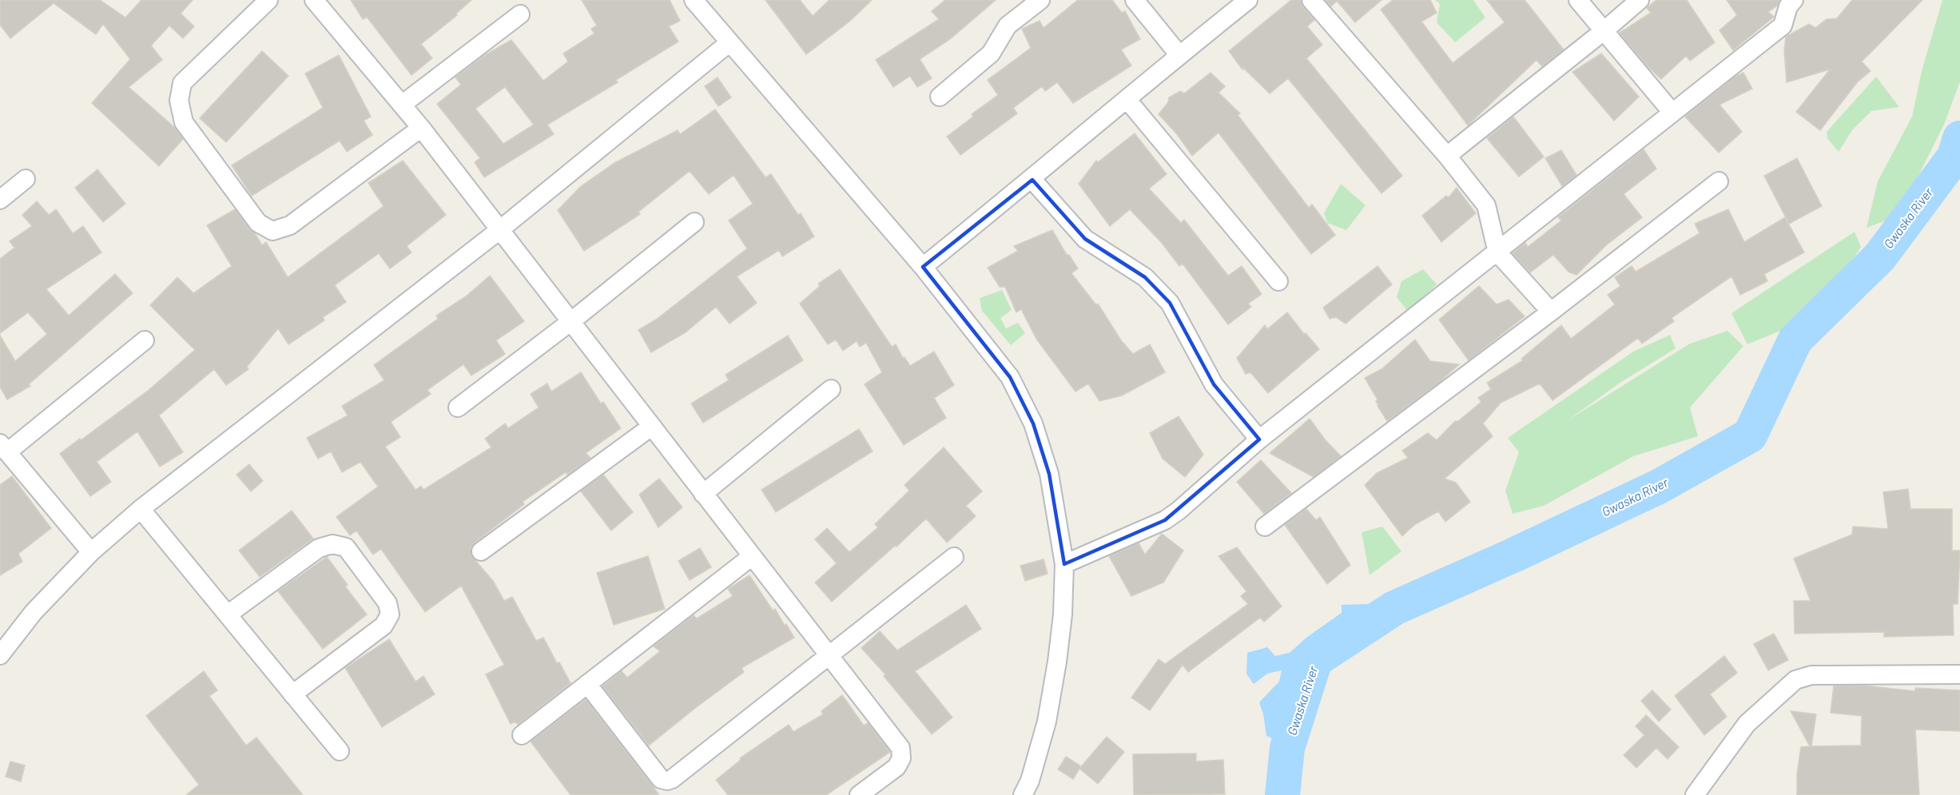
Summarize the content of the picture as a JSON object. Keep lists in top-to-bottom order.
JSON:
{
  "water": ["Gwaska River"]
}
